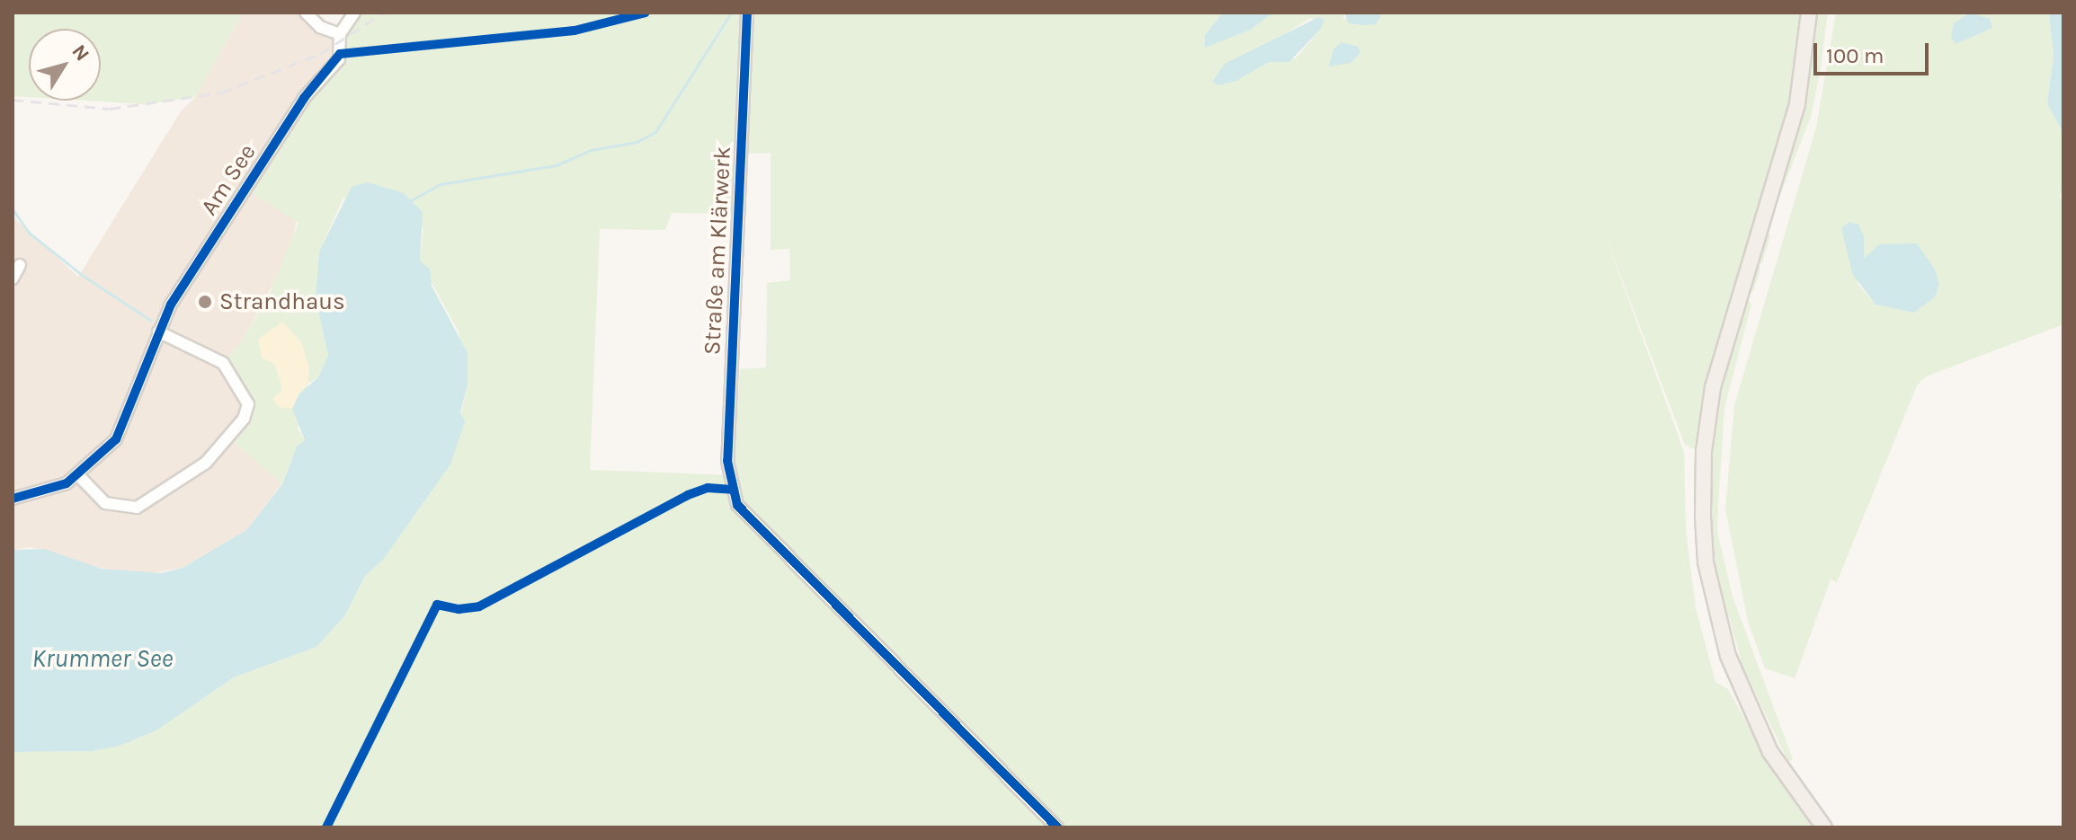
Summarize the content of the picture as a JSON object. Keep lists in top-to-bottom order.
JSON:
{
  "streets": {
    "street": ["Am See", "Straße am Klärwerk"]
  },
  "water": ["Krummer See"],
  "places": ["Strandhaus"],
  "scale_bar": "100 m",
  "north": "top right"
}
